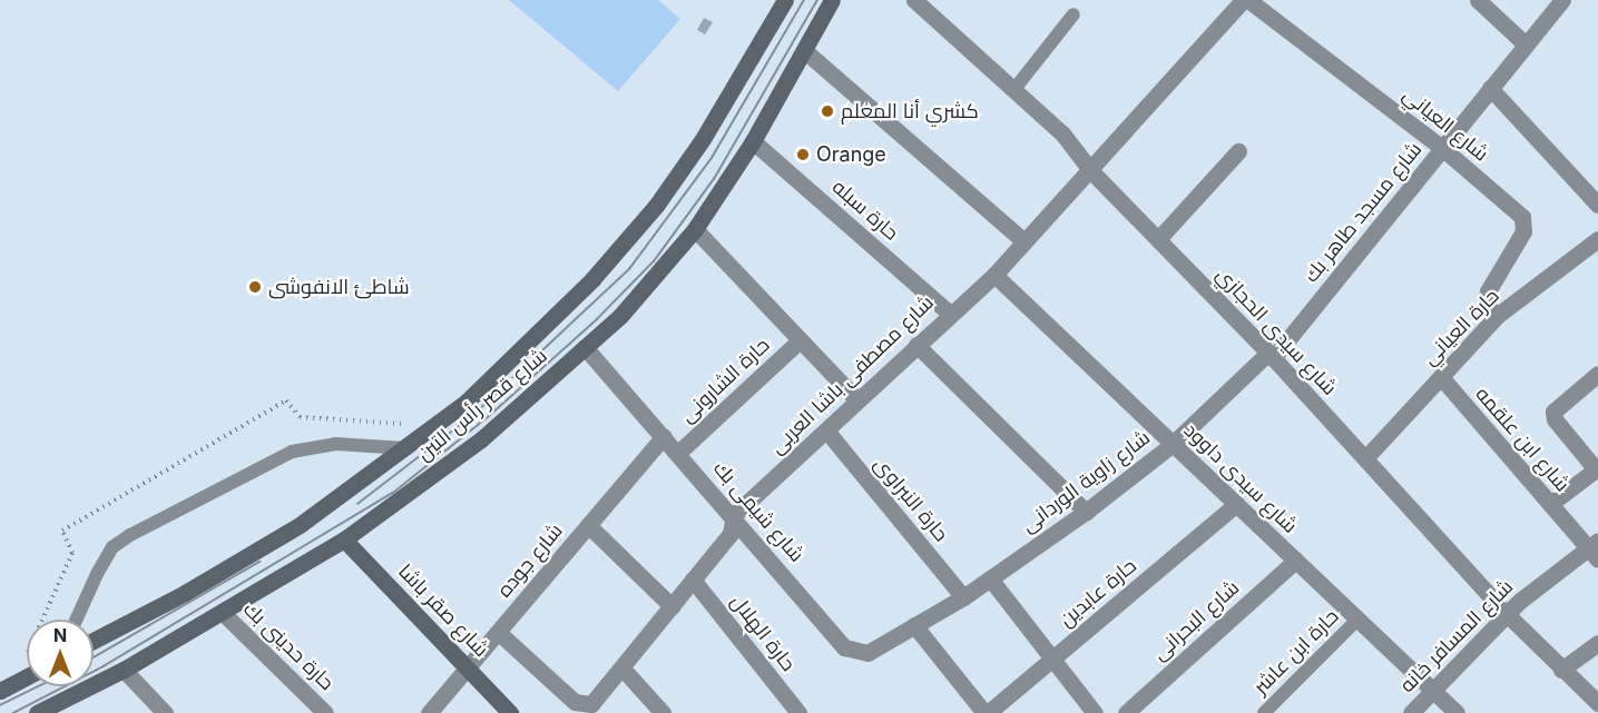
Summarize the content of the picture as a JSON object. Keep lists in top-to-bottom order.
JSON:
{
  "streets": {
    "main road": ["شارع قصر رأس التين", "شارع صقر باشا"],
    "street": [
      "شارع العياني",
      "حارة سبله",
      "شارع مسجد طاهر بك",
      "حارة العياني",
      "شارع سيدى الحجازي",
      "شارع مصطفى باشا العربى",
      "حارة الشارونى",
      "شارع ابن علقمه",
      "شارع سيدى داوود",
      "شارع زاوية الوردانى",
      "حارة النبراوى",
      "شارع شيمى بك",
      "شارع جوده",
      "حارة عابدين",
      "شارع البحرانى",
      "حارة الهلال",
      "شارع المسافر خانه",
      "حارة حدينى بك"
    ],
    "lane": ["حارة ابن عاشر"]
  },
  "crossings": [
    ["شارع العياني", "شارع مسجد طاهر بك"],
    ["شارع العياني", "حارة العياني"],
    ["حارة سبله", "شارع مصطفى باشا العربى"],
    ["حارة سبله", "شارع قصر رأس التين"],
    ["شارع مسجد طاهر بك", "شارع سيدى الحجازي"],
    ["شارع مسجد طاهر بك", "شارع زاوية الوردانى"],
    ["حارة العياني", "شارع سيدى الحجازي"],
    ["حارة العياني", "شارع ابن علقمه"],
    ["شارع سيدى الحجازي", "شارع مصطفى باشا العربى"],
    ["شارع سيدى الحجازي", "شارع زاوية الوردانى"],
    ["شارع سيدى الحجازي", "شارع المسافر خانه"],
    ["شارع مصطفى باشا العربى", "شارع سيدى داوود"],
    ["شارع مصطفى باشا العربى", "حارة النبراوى"],
    ["شارع مصطفى باشا العربى", "شارع شيمى بك"],
    ["شارع مصطفى باشا العربى", "شارع جوده"],
    ["شارع مصطفى باشا العربى", "حارة الهلال"],
    ["حارة الشارونى", "شارع شيمى بك"],
    ["شارع قصر رأس التين", "شارع شيمى بك"],
    ["شارع قصر رأس التين", "شارع صقر باشا"],
    ["شارع قصر رأس التين", "حارة حدينى بك"],
    ["شارع ابن علقمه", "شارع المسافر خانه"],
    ["شارع سيدى داوود", "شارع زاوية الوردانى"],
    ["شارع سيدى داوود", "حارة عابدين"],
    ["شارع سيدى داوود", "شارع البحرانى"],
    ["شارع سيدى داوود", "شارع المسافر خانه"],
    ["شارع سيدى داوود", "حارة ابن عاشر"],
    ["شارع زاوية الوردانى", "حارة النبراوى"],
    ["شارع زاوية الوردانى", "شارع شيمى بك"],
    ["شارع شيمى بك", "شارع جوده"],
    ["شارع جوده", "شارع صقر باشا"]
  ],
  "places": ["كشري أنا المعلم", "Orange", "شاطئ الانفوشى"],
  "north": "top"
}
